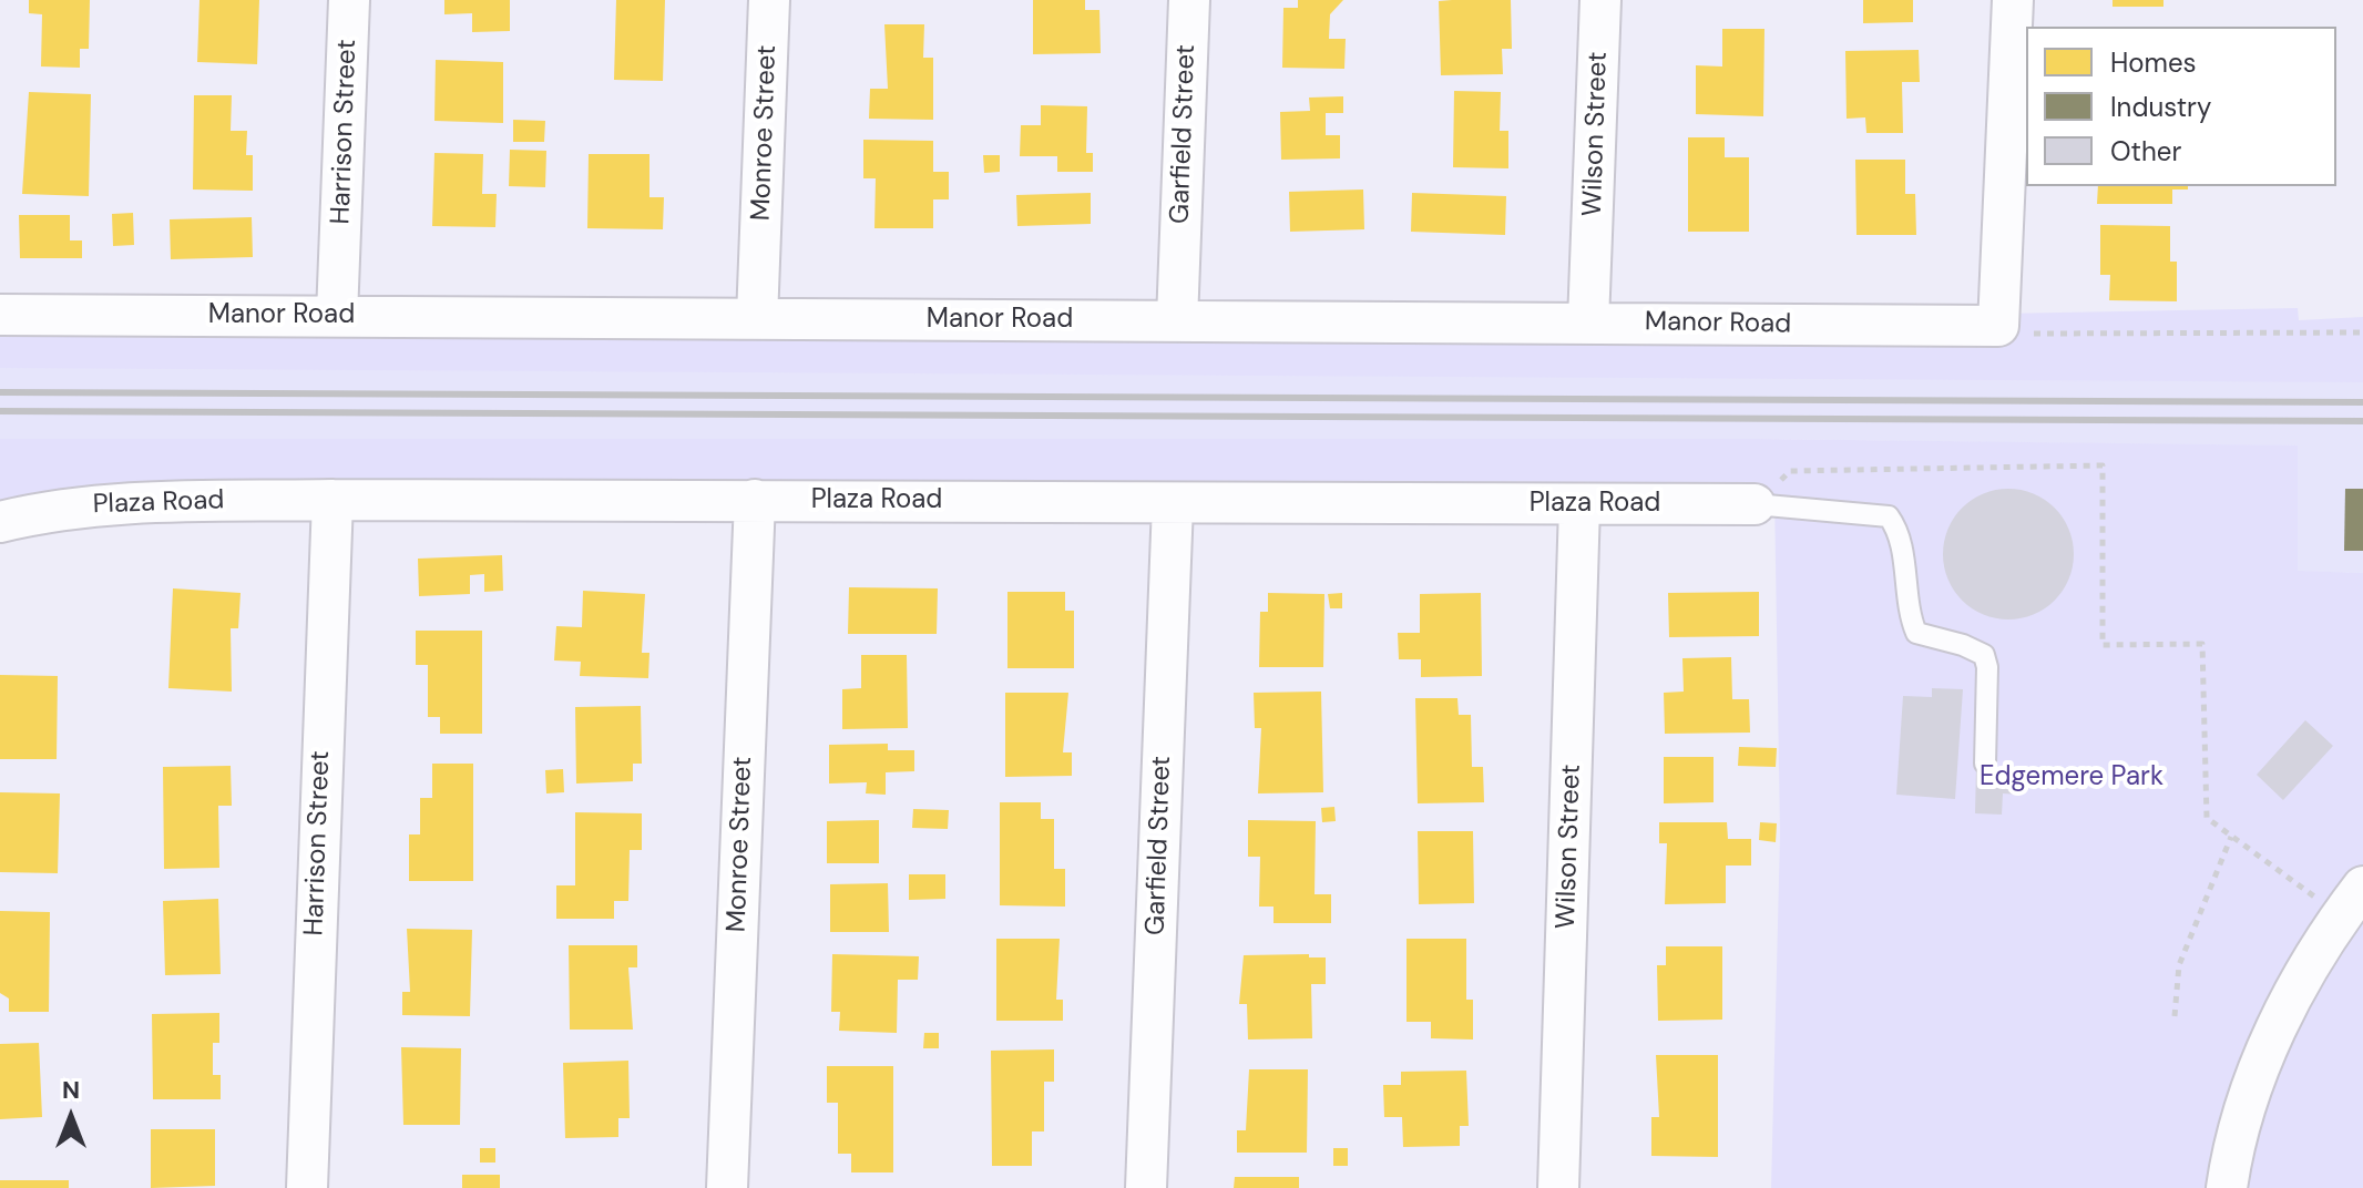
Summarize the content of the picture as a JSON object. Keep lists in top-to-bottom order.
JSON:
{
  "streets": {
    "street": [
      "Harrison Street",
      "Monroe Street",
      "Garfield Street",
      "Wilson Street",
      "Manor Road",
      "Plaza Road"
    ]
  },
  "crossings": [
    ["Harrison Street", "Manor Road"],
    ["Harrison Street", "Plaza Road"],
    ["Monroe Street", "Manor Road"],
    ["Monroe Street", "Plaza Road"],
    ["Garfield Street", "Manor Road"],
    ["Garfield Street", "Plaza Road"],
    ["Wilson Street", "Manor Road"],
    ["Wilson Street", "Plaza Road"]
  ],
  "parks": ["Edgemere Park"],
  "legend": ["Homes", "Industry", "Other"],
  "north": "top"
}
